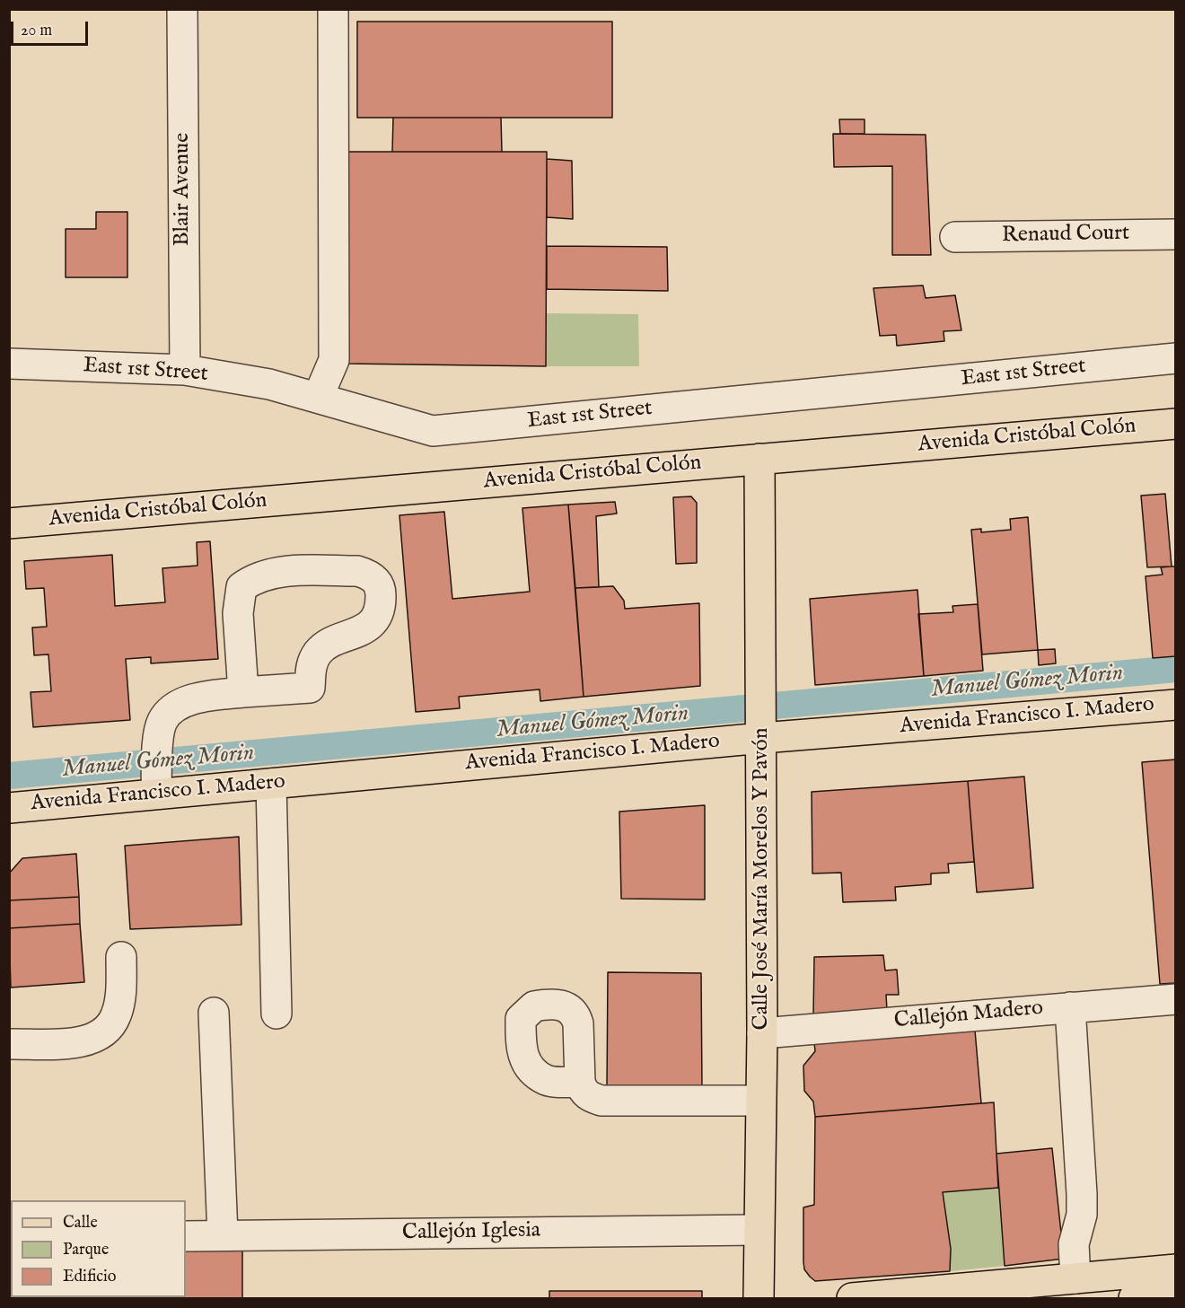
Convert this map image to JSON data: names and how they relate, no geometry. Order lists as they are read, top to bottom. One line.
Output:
{"streets":{"main road":["Avenida Cristóbal Colón","Avenida Francisco I. Madero","Calle José María Morelos Y Pavón"],"street":["Blair Avenue","Renaud Court","East 1st Street","Callejón Madero","Callejón Iglesia"]},"crossings":[["Blair Avenue","East 1st Street"],["Avenida Cristóbal Colón","Calle José María Morelos Y Pavón"],["Avenida Francisco I. Madero","Calle José María Morelos Y Pavón"],["Calle José María Morelos Y Pavón","Callejón Madero"],["Calle José María Morelos Y Pavón","Callejón Iglesia"]],"water":["Manuel Gómez Morin"],"legend":["Calle","Parque","Edificio"],"scale_bar":"20 m"}
